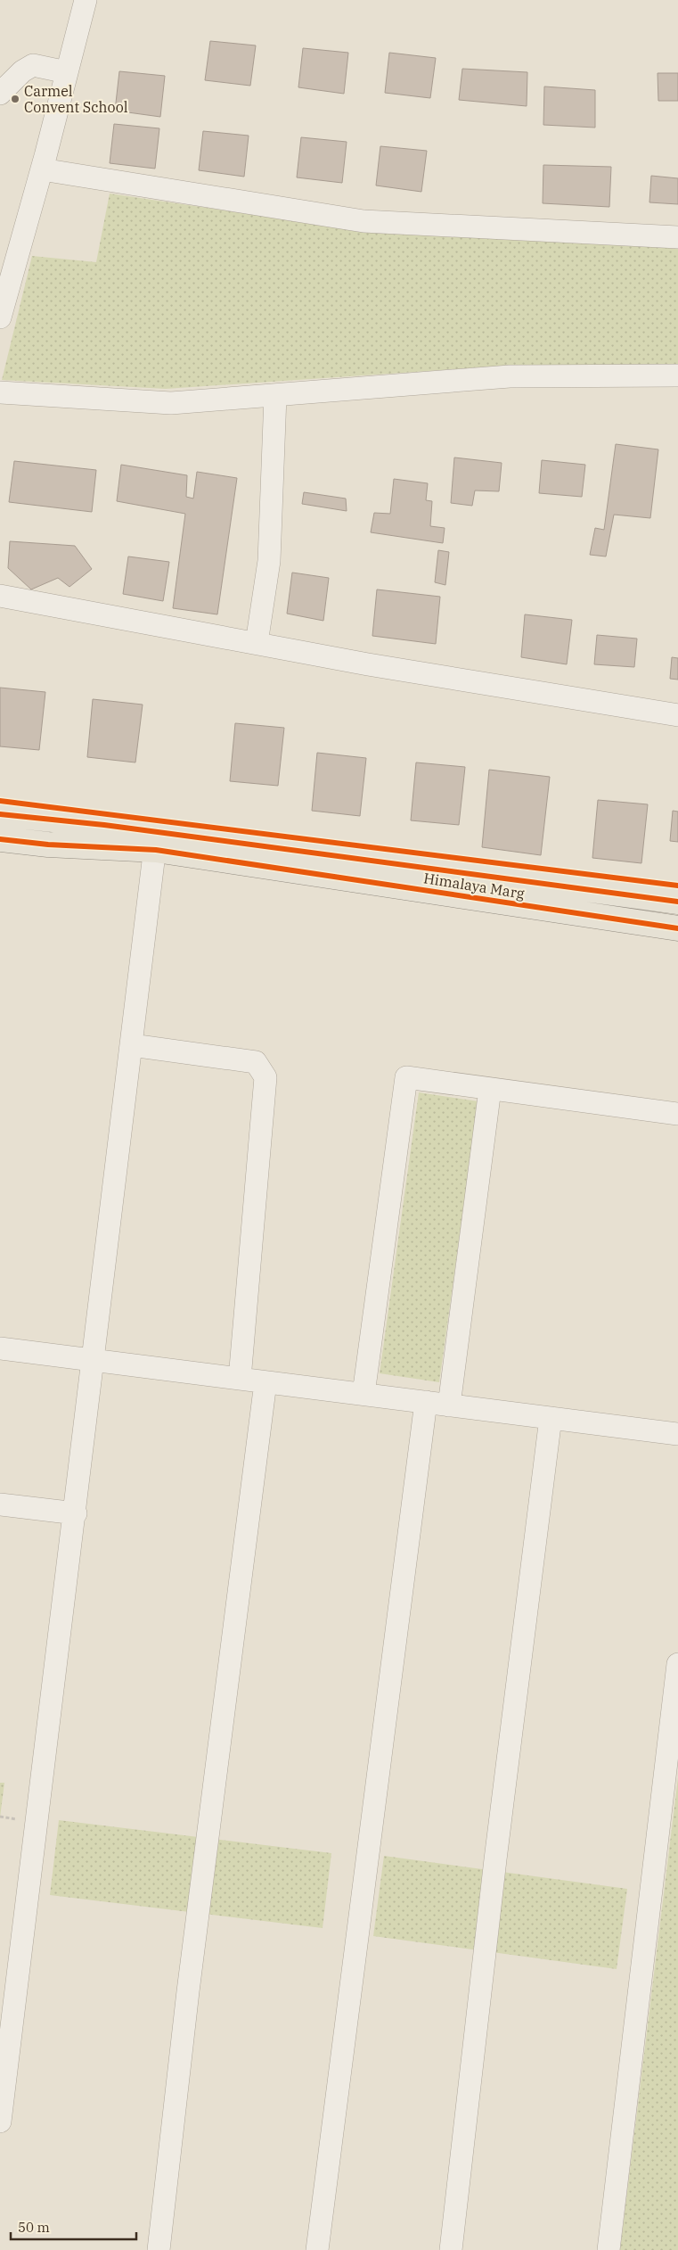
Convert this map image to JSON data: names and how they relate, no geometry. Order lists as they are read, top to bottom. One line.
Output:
{"streets":{"main road":["Himalaya Marg"]},"places":["Carmel Convent School"],"scale_bar":"50 m"}
